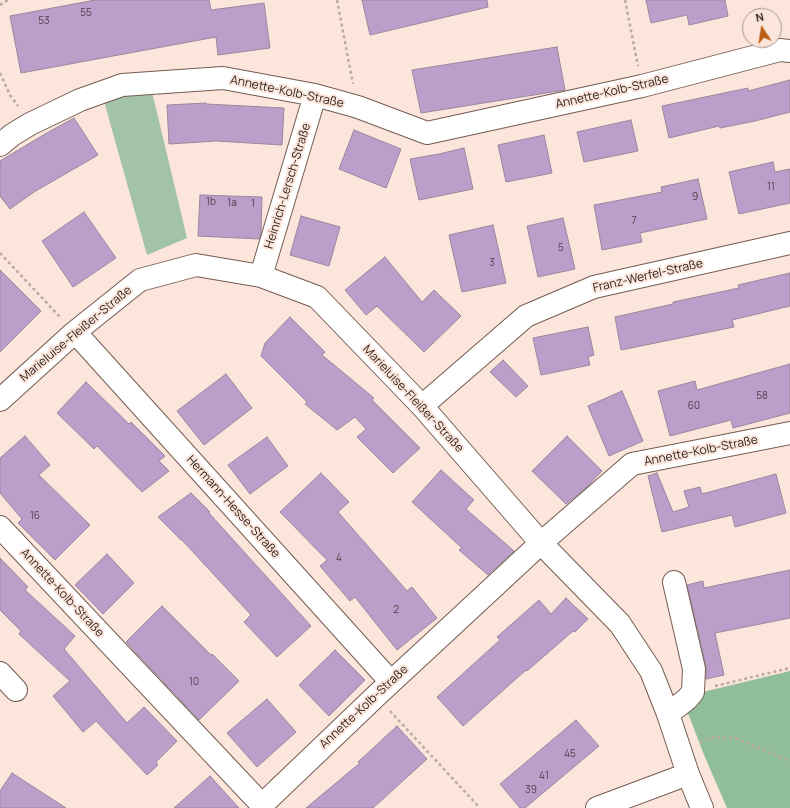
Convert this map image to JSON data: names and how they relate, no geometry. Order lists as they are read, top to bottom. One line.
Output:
{"streets":{"street":["Annette-Kolb-Straße","Heinrich-Lersch-Straße","Franz-Werfel-Straße","Marieluise-Fleißer-Straße","Hermann-Hesse-Straße"]},"crossings":[["Annette-Kolb-Straße","Heinrich-Lersch-Straße"],["Annette-Kolb-Straße","Marieluise-Fleißer-Straße"],["Annette-Kolb-Straße","Hermann-Hesse-Straße"],["Heinrich-Lersch-Straße","Marieluise-Fleißer-Straße"],["Franz-Werfel-Straße","Marieluise-Fleißer-Straße"],["Marieluise-Fleißer-Straße","Hermann-Hesse-Straße"]],"house_numbers":["55","53","11","9","1b","1a","1","7","5","3","58","60","16","4","2","10","45","41","39"],"north":"top"}
